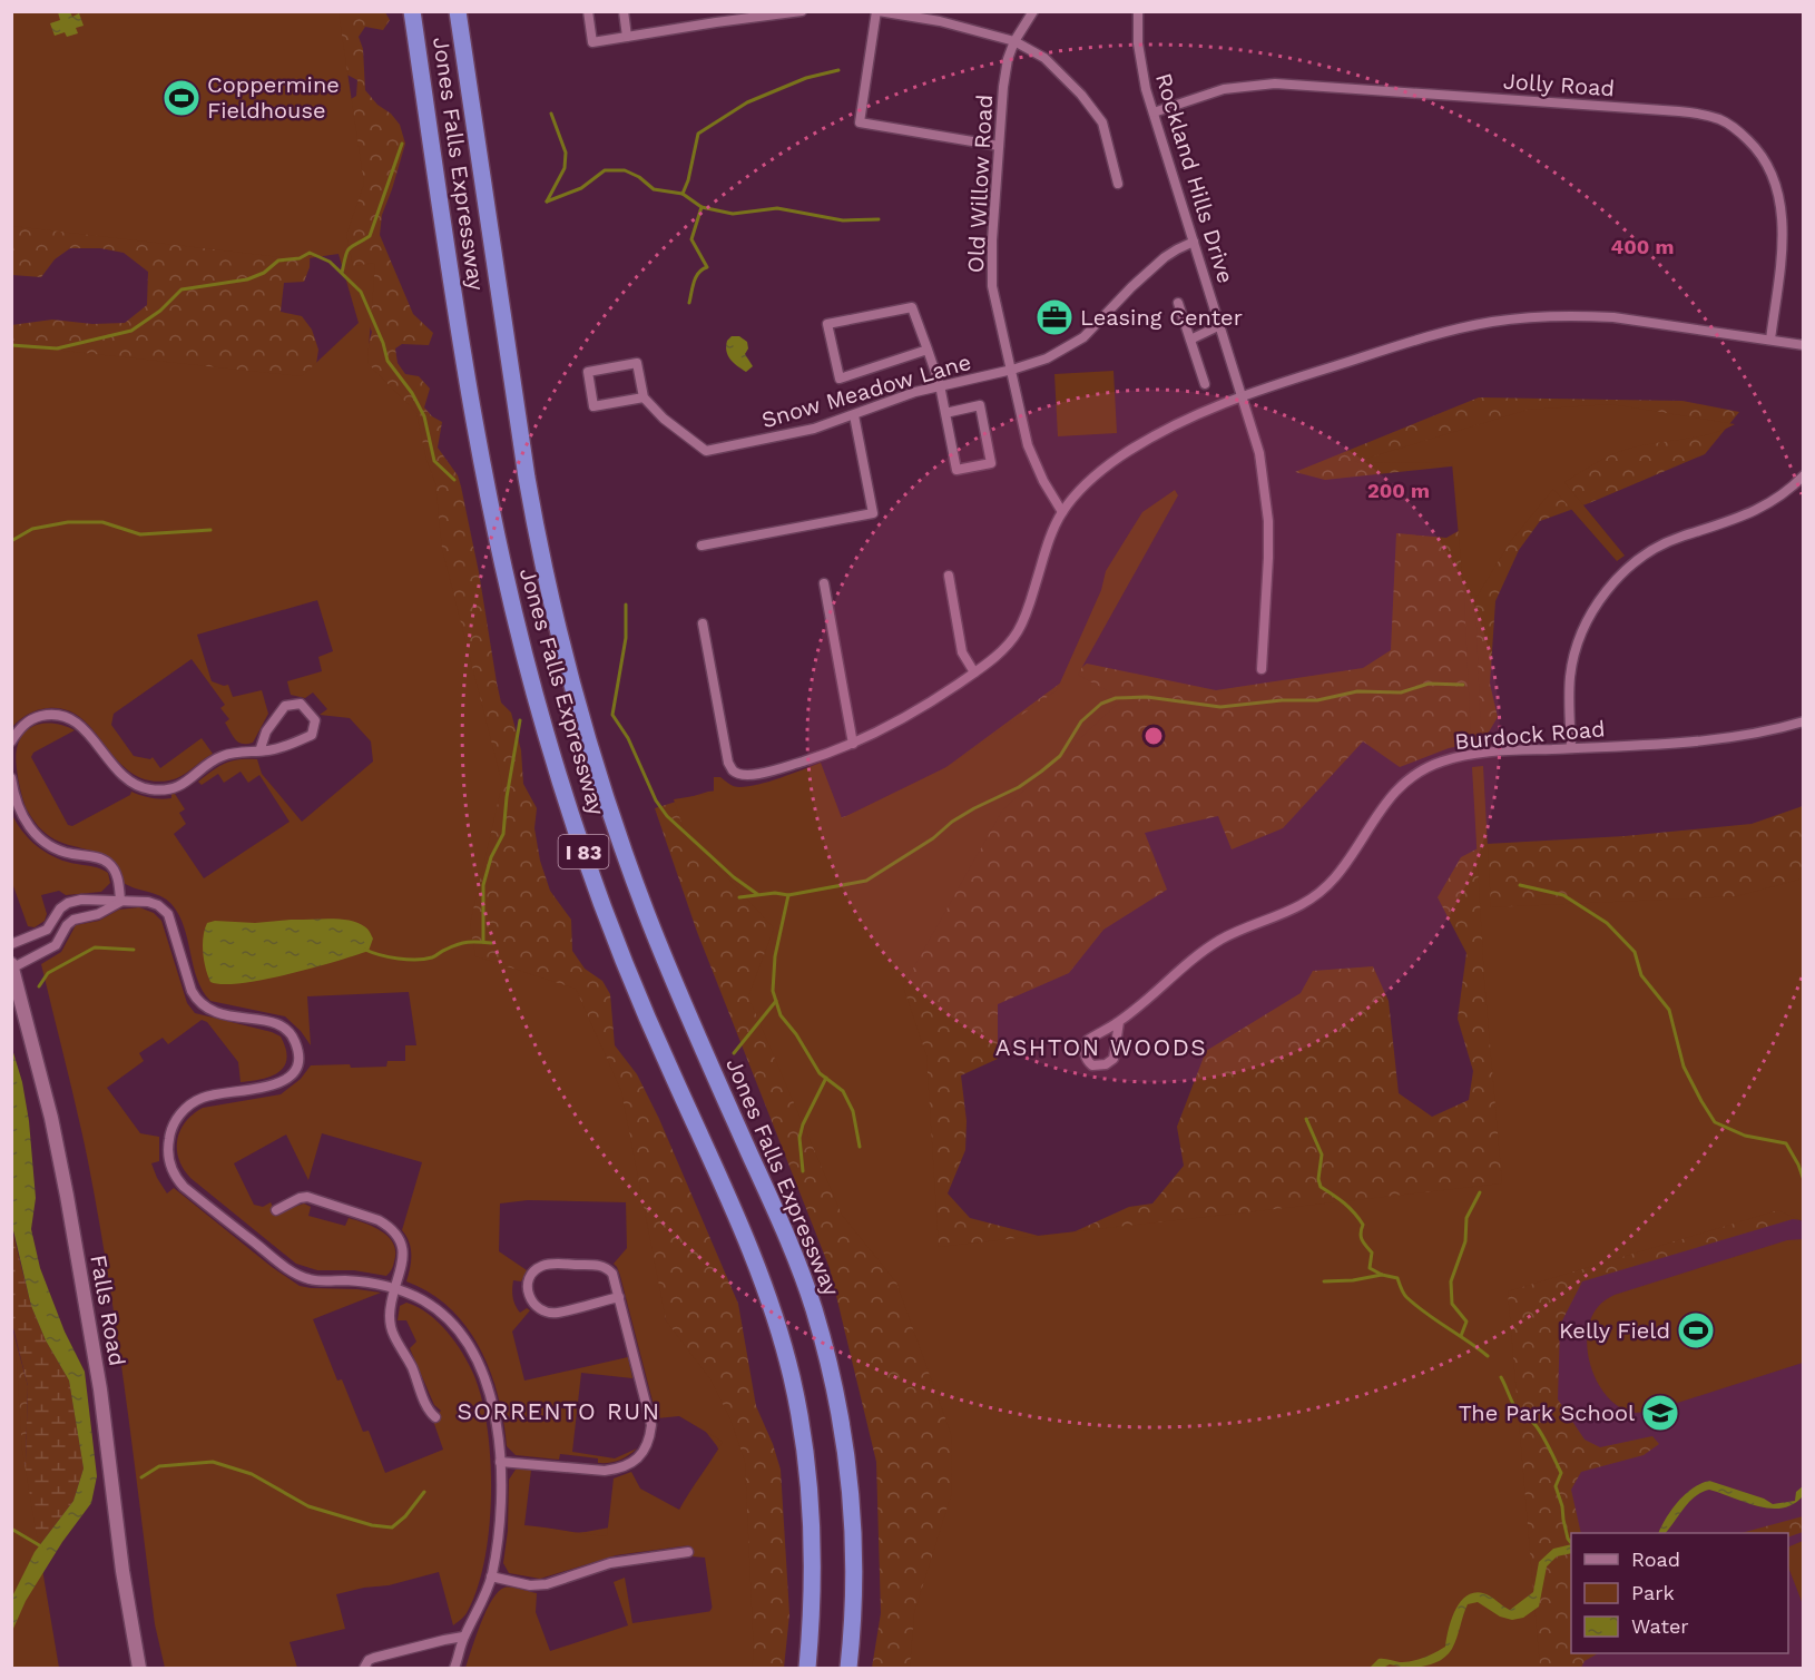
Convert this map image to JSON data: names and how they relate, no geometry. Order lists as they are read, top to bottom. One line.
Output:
{"streets":{"highway":["Jones Falls Expressway","I 83"],"main road":["Falls Road"],"street":["Jolly Road","Rockland Hills Drive","Old Willow Road","Snow Meadow Lane","Burdock Road"]},"crossings":[["Jolly Road","Rockland Hills Drive"],["Rockland Hills Drive","Snow Meadow Lane"],["Old Willow Road","Snow Meadow Lane"]],"districts":["ASHTON WOODS","SORRENTO RUN"],"places":{"sports":["Coppermine Fieldhouse","Kelly Field"],"office":["Leasing Center"],"school or university":["The Park School"]},"legend":["Road","Park","Water"],"rings":["400 m","200 m"]}
